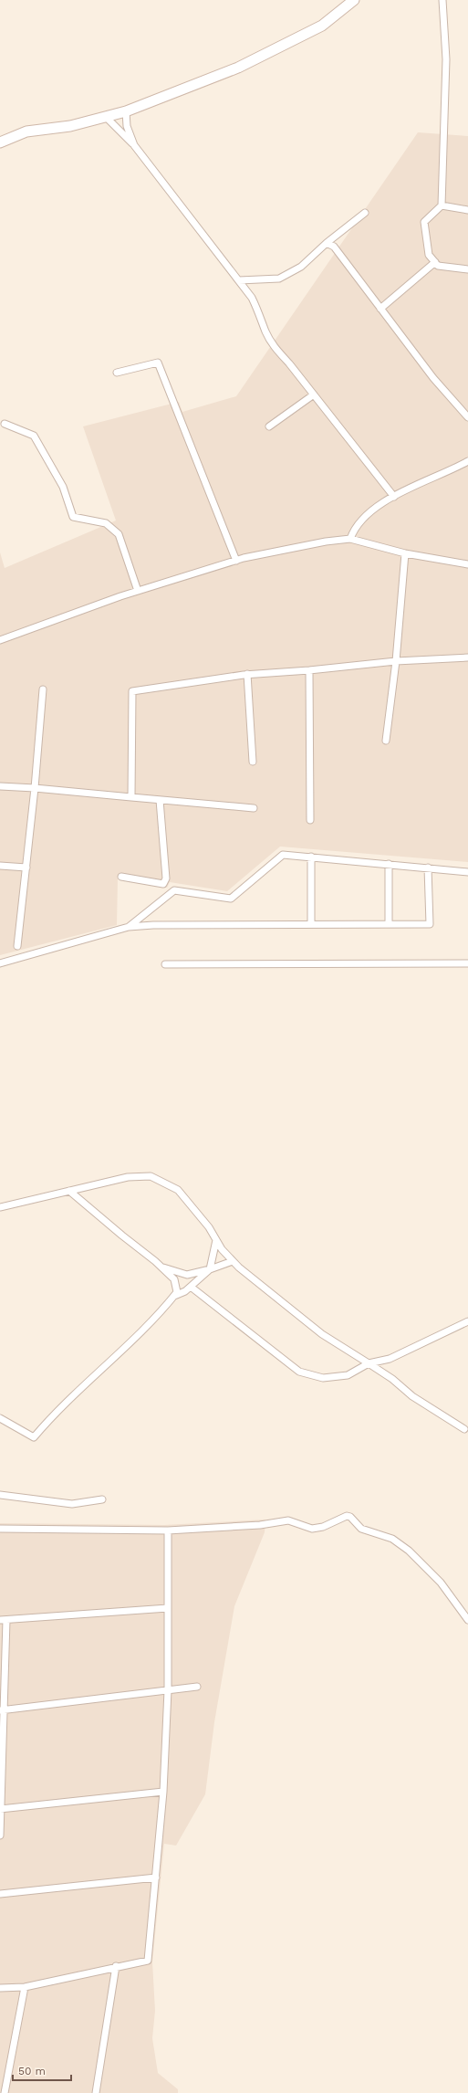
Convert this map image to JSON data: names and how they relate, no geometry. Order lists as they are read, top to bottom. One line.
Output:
{"scale_bar":"50 m"}
